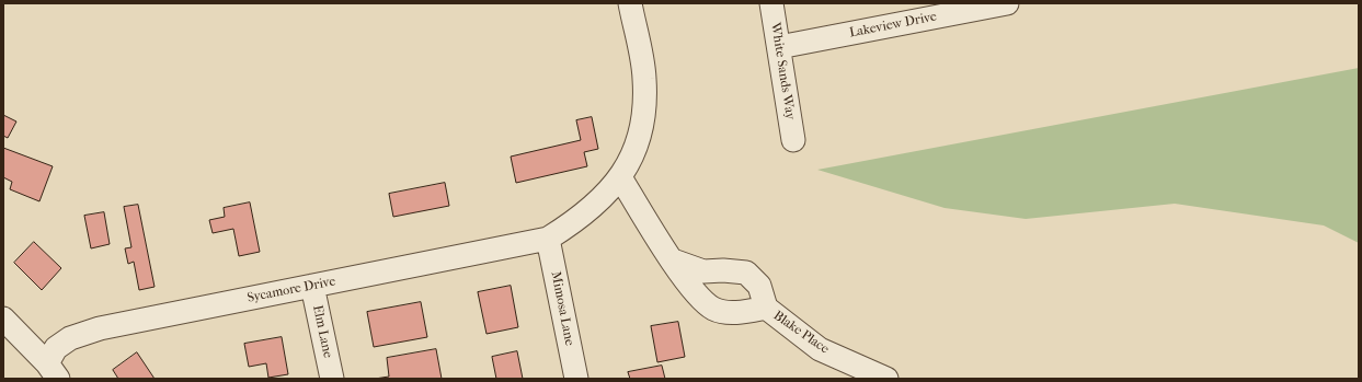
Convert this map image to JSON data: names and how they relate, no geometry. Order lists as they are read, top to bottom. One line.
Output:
{"streets":{"street":["Lakeview Drive","White Sands Way","Sycamore Drive","Mimosa Lane","Elm Lane","Blake Place"]},"crossings":[["Lakeview Drive","White Sands Way"],["Sycamore Drive","Mimosa Lane"],["Sycamore Drive","Elm Lane"]]}
